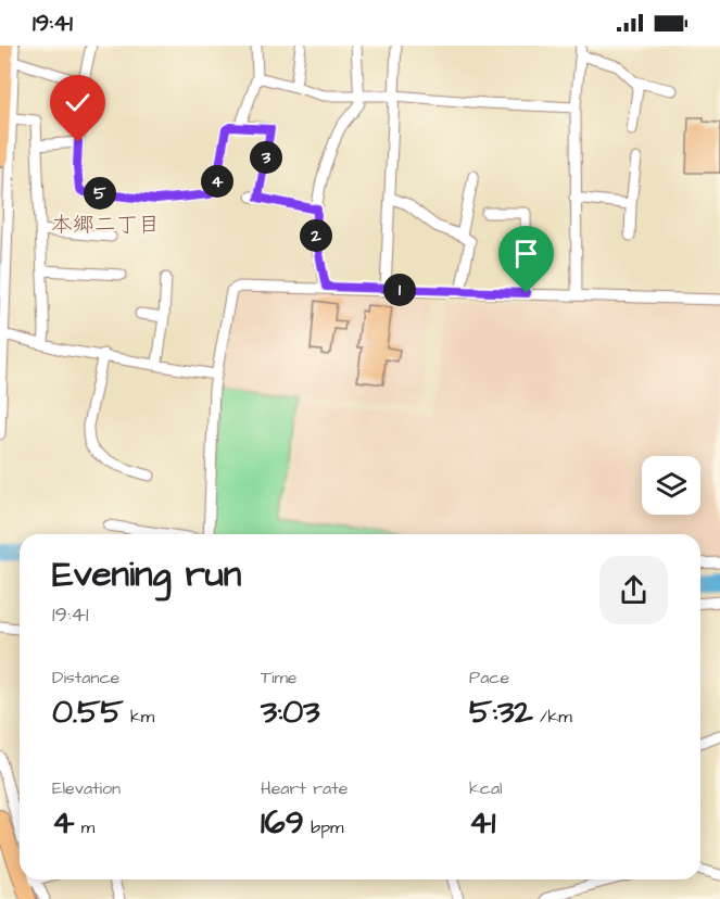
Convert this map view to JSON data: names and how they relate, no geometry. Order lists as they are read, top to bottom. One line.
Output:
{"districts":["本郷二丁目"],"page":{"status":"19:41","pins":["3","4","5","2","1"],"heading":["Evening run","19:41"],"stats":[["Distance","0.55 km"],["Time","3:03"],["Pace","5:32 /km"],["Elevation","4 m"],["Heart rate","169 bpm"],["kcal","41"]]}}
